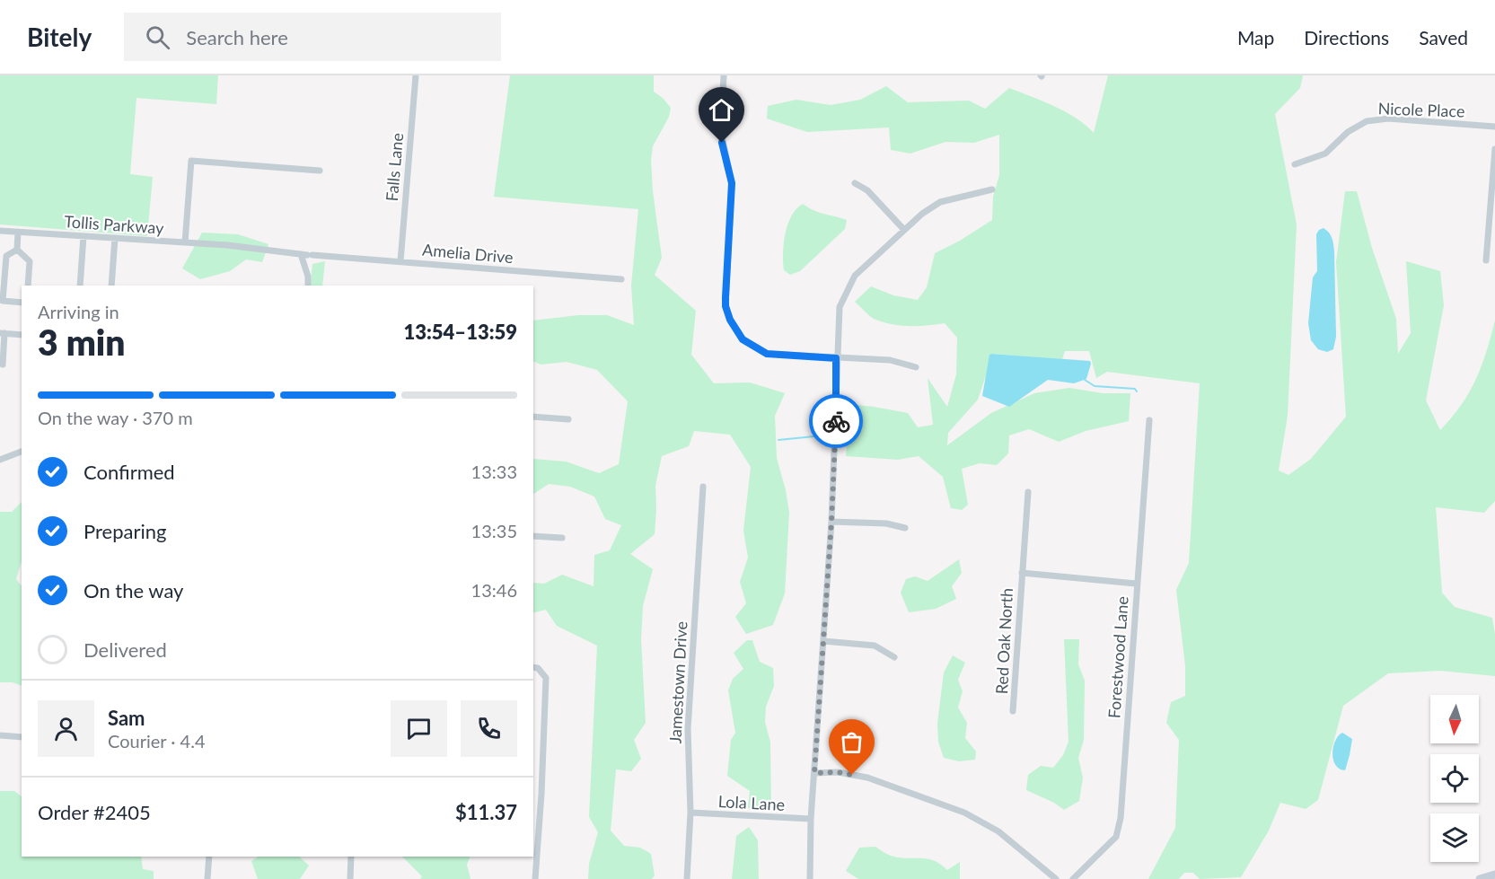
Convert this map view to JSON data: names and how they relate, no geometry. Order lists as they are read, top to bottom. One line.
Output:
{"streets":{"street":["Nicole Place","Falls Lane","Tollis Parkway","Amelia Drive","Red Oak North","Forestwood Lane","Jamestown Drive","Lola Lane"]},"crossings":[["Falls Lane","Amelia Drive"],["Tollis Parkway","Amelia Drive"],["Jamestown Drive","Lola Lane"]],"north":"bottom","page":{"header":"Bitely","search":"Search here","nav":["Map","Directions","Saved"],"heading":["3 min","Arriving in","13:54–13:59"],"panel":["Sam","Courier · 4.4","Order #2405","$11.37"],"bar":"On the way · 370 m","list":[["Confirmed","13:33"],["Preparing","13:35"],["On the way","13:46"],"Delivered"]}}
